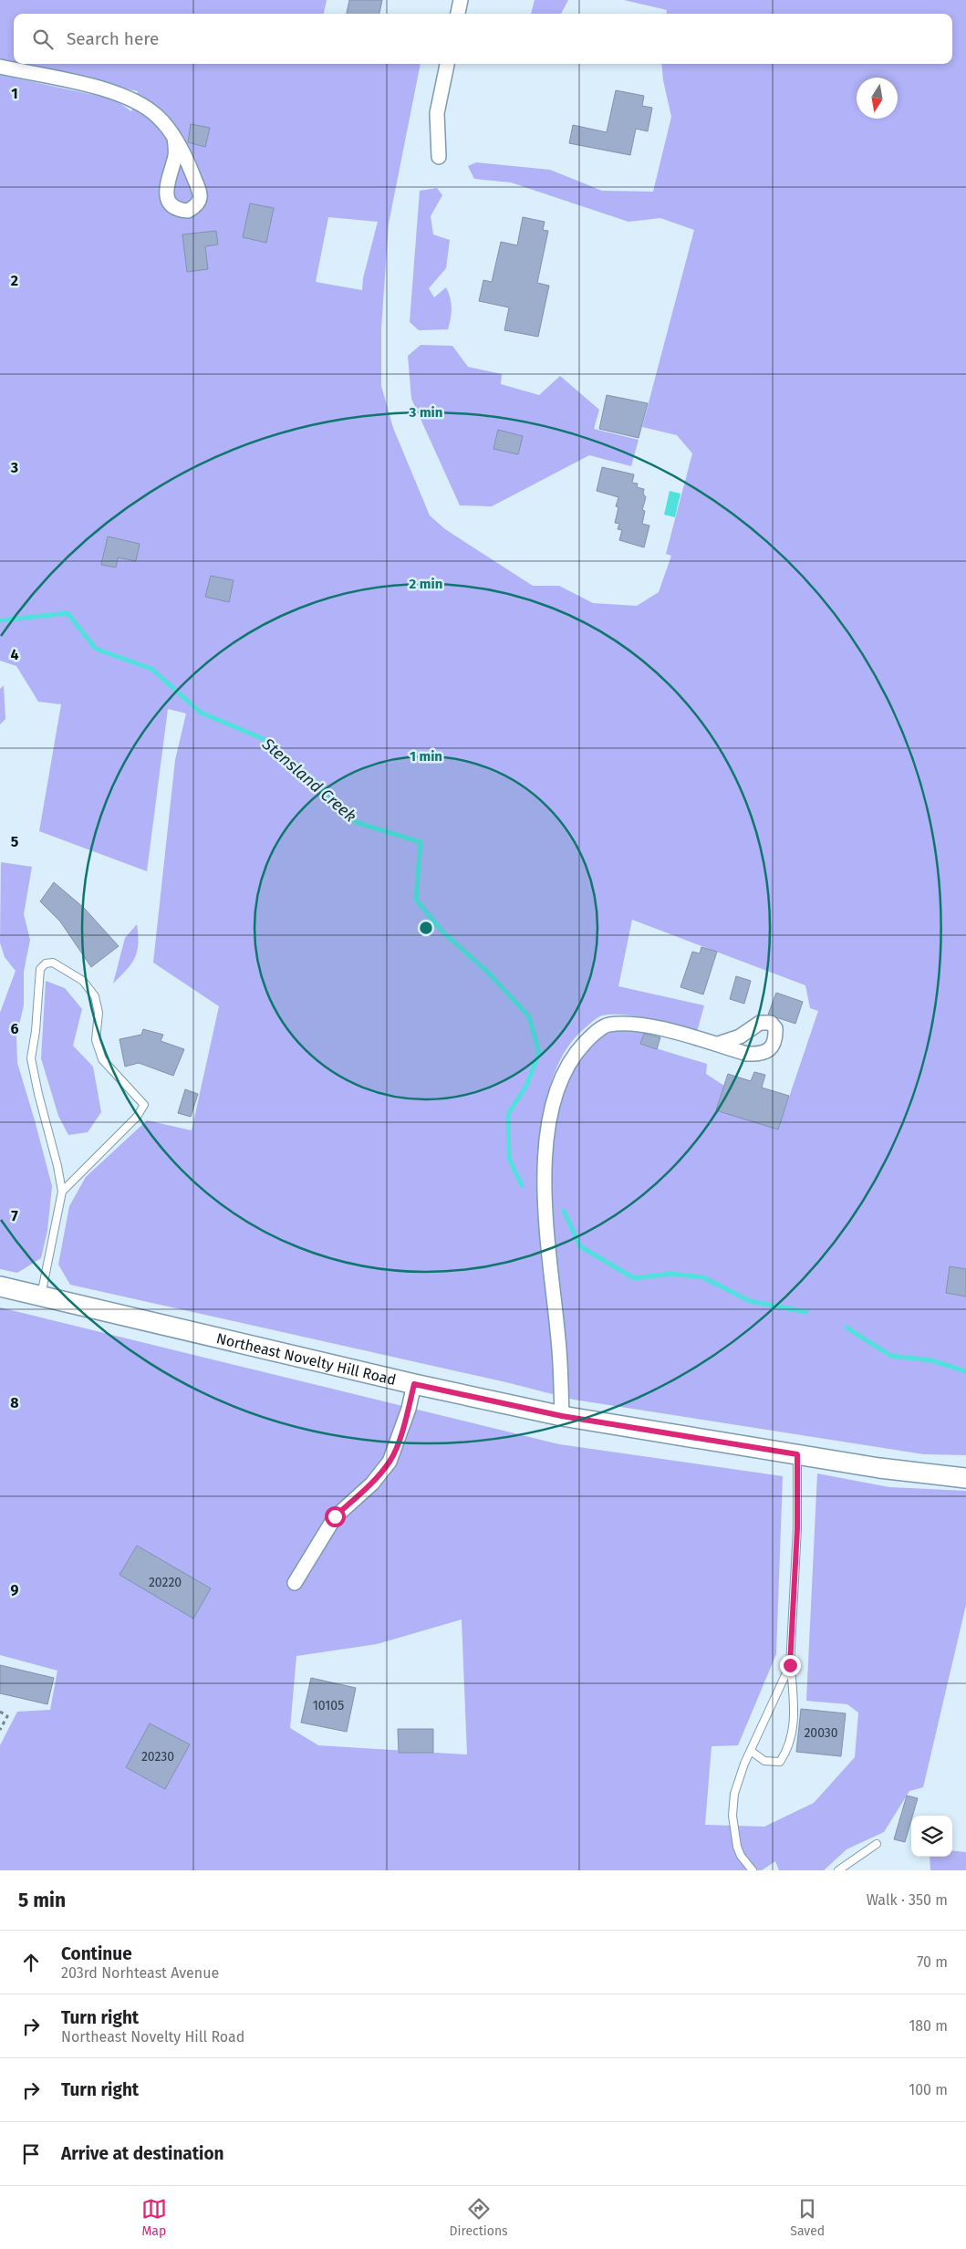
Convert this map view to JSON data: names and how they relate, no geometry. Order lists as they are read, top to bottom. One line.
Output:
{"streets":{"main road":["Northeast Novelty Hill Road"]},"water":["Stensland Creek"],"house_numbers":["20220","10105","20030","20230"],"north":"bottom","page":{"search":"Search here","heading":["5 min","Walk · 350 m"],"list":[["Continue","203rd Norhteast Avenue","70 m"],["Turn right","Northeast Novelty Hill Road","180 m"],["Turn right","100 m"],"Arrive at destination"],"nav":["Map","Directions","Saved"]},"grid":{"rows":["1","2","3","4","5","6","7","8","9"]},"rings":["3 min","2 min","1 min"]}
